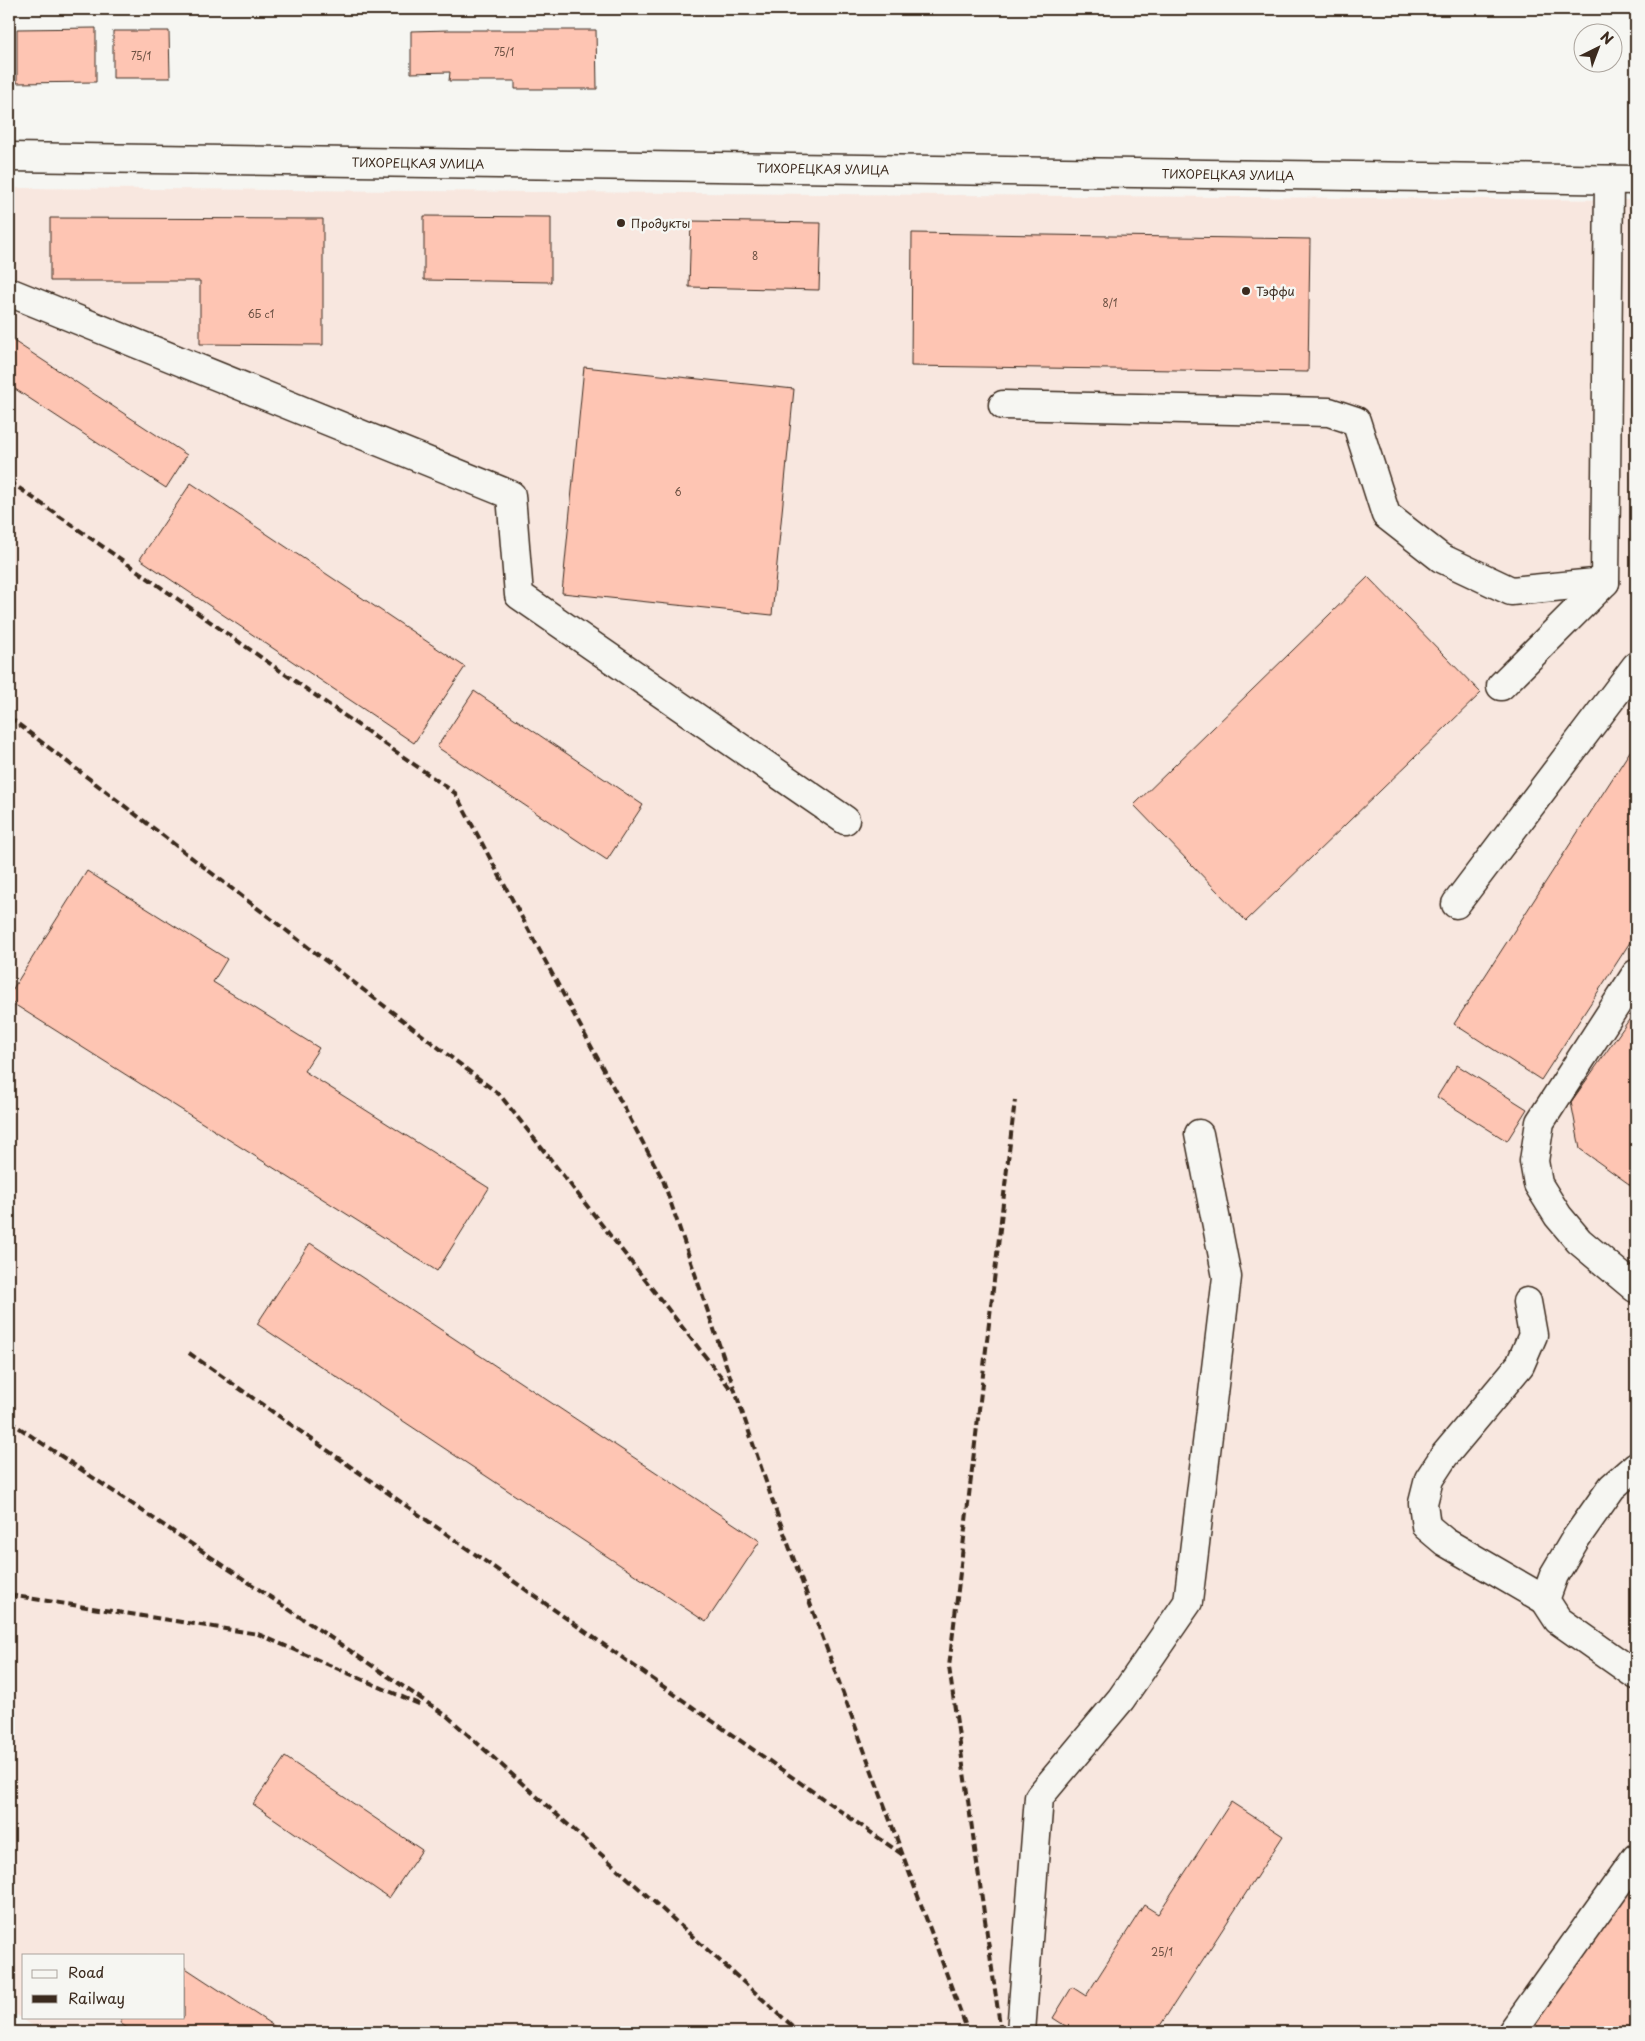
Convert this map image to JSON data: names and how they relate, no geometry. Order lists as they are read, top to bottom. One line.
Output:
{"streets":{"street":["ТИХОРЕЦКАЯ УЛИЦА"]},"places":["Продукты","Тэффи"],"house_numbers":["75/1","75/1","8","8/1","6Б с1","6","25/1"],"legend":["Road","Railway"],"north":"top right"}
